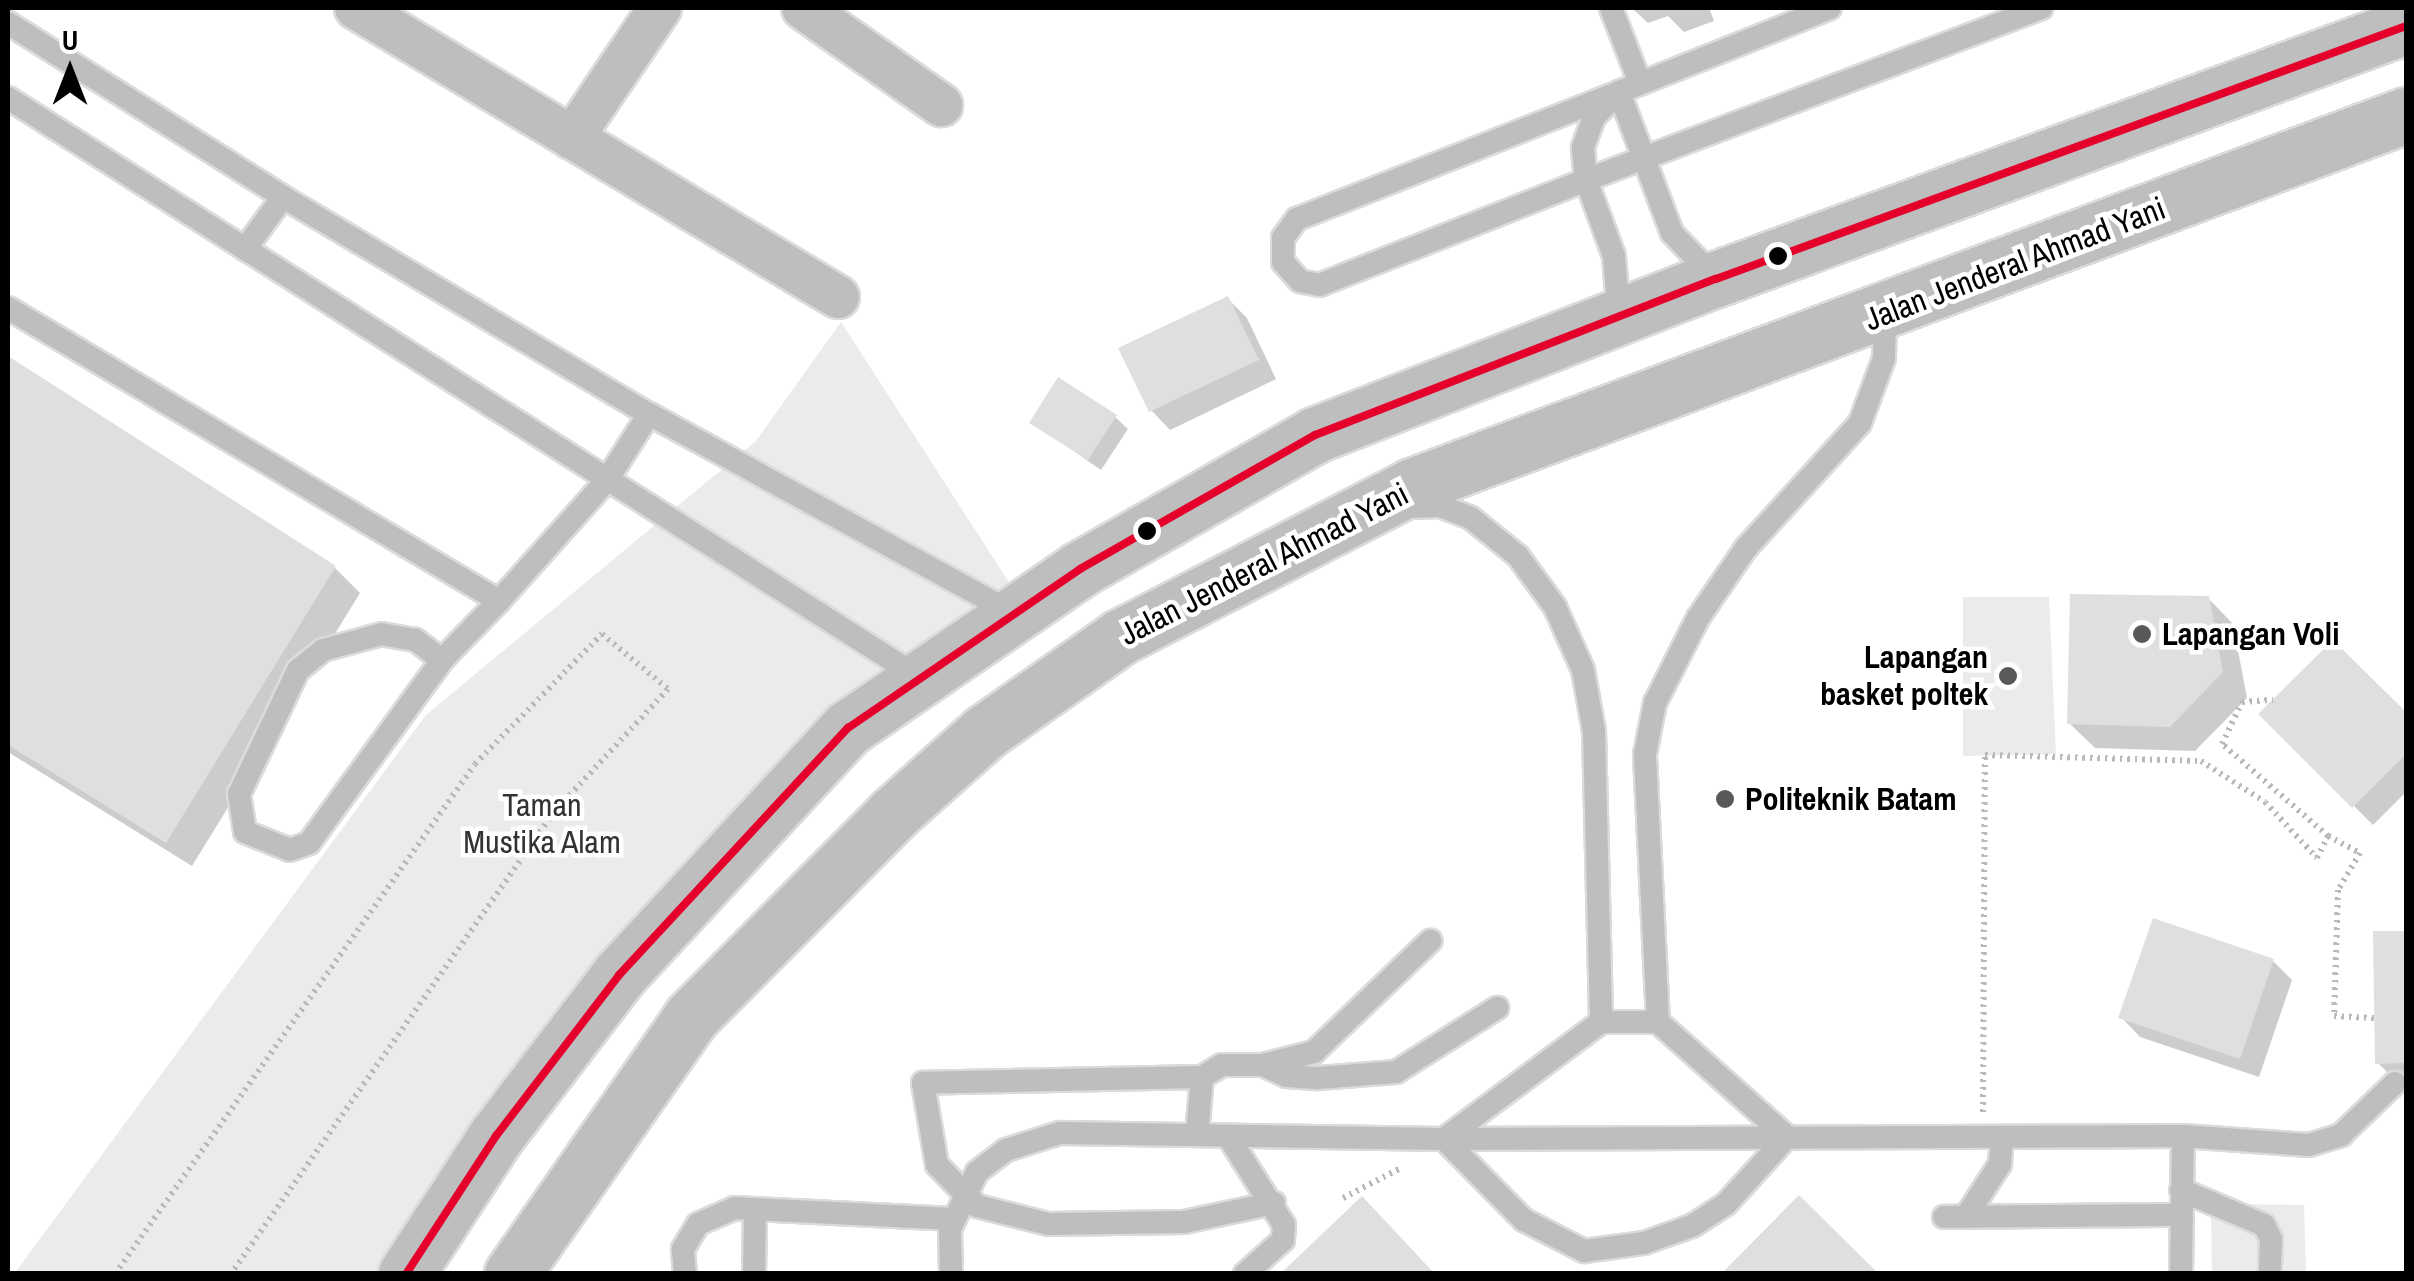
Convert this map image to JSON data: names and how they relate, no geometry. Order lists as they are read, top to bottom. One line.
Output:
{"streets":{"highway":["Jalan Jenderal Ahmad Yani"]},"parks":["Taman Mustika Alam"],"places":["Lapangan Voli","Lapangan basket poltek","Politeknik Batam"],"north":"top"}
